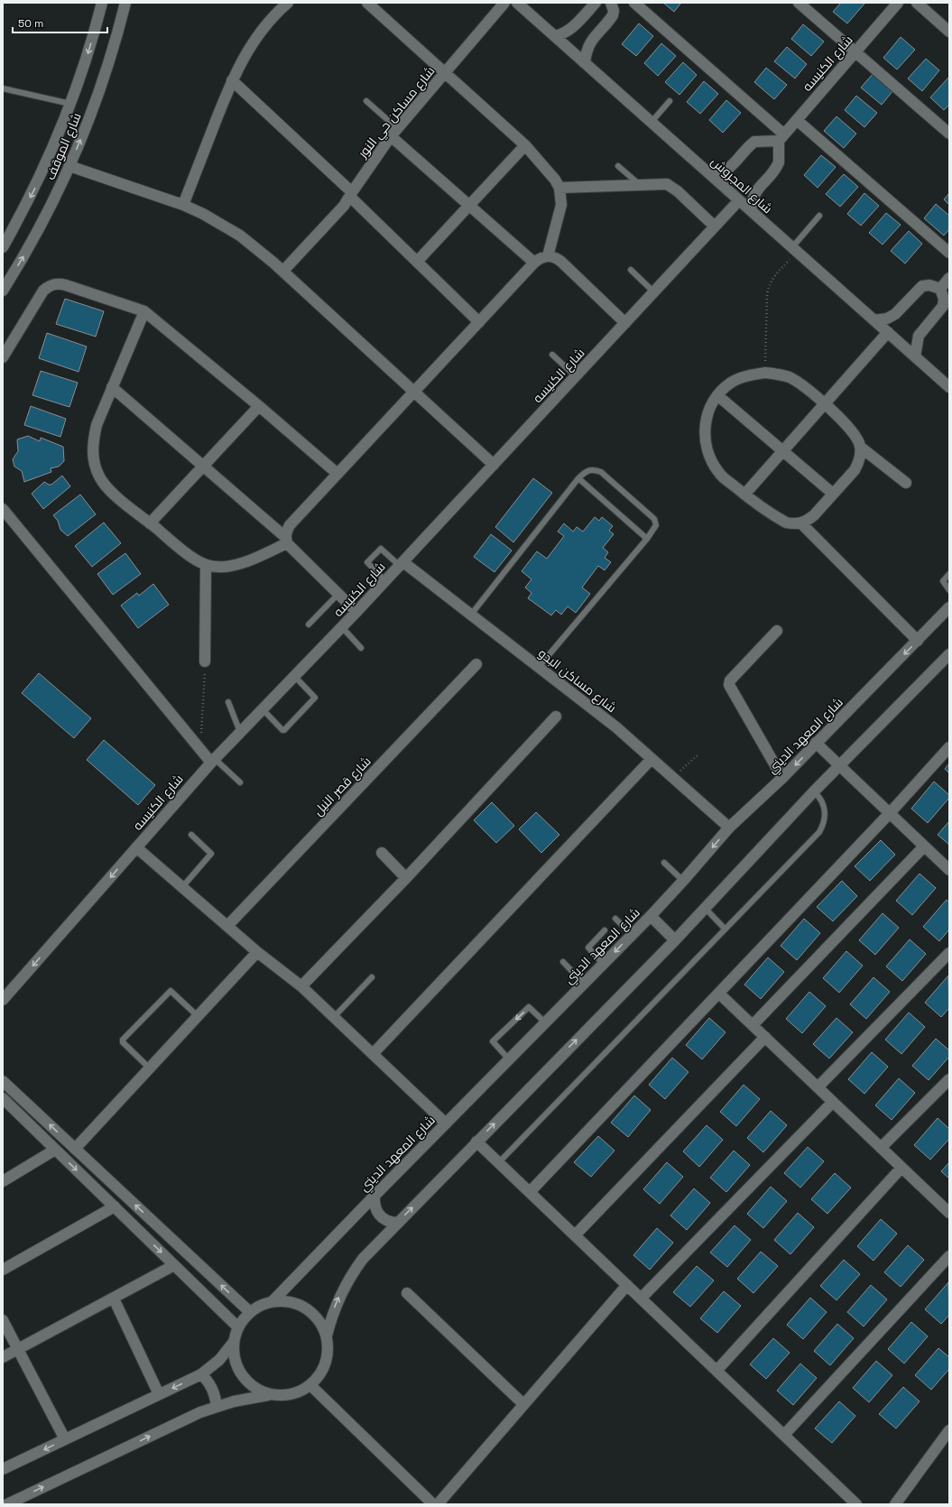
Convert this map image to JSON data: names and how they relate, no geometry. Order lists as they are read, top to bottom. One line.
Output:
{"streets":{"street":["شارع الكنيسه","شارع مساكن حي النور","شارع الموقف","شارع المجروش","شارع مساكن البدو","شارع المعهد الديني","شارع قصر النيل"]},"crossings":[["شارع الكنيسه","شارع المجروش"],["شارع الكنيسه","شارع مساكن البدو"],["شارع مساكن البدو","شارع المعهد الديني"]],"scale_bar":"50 m"}
